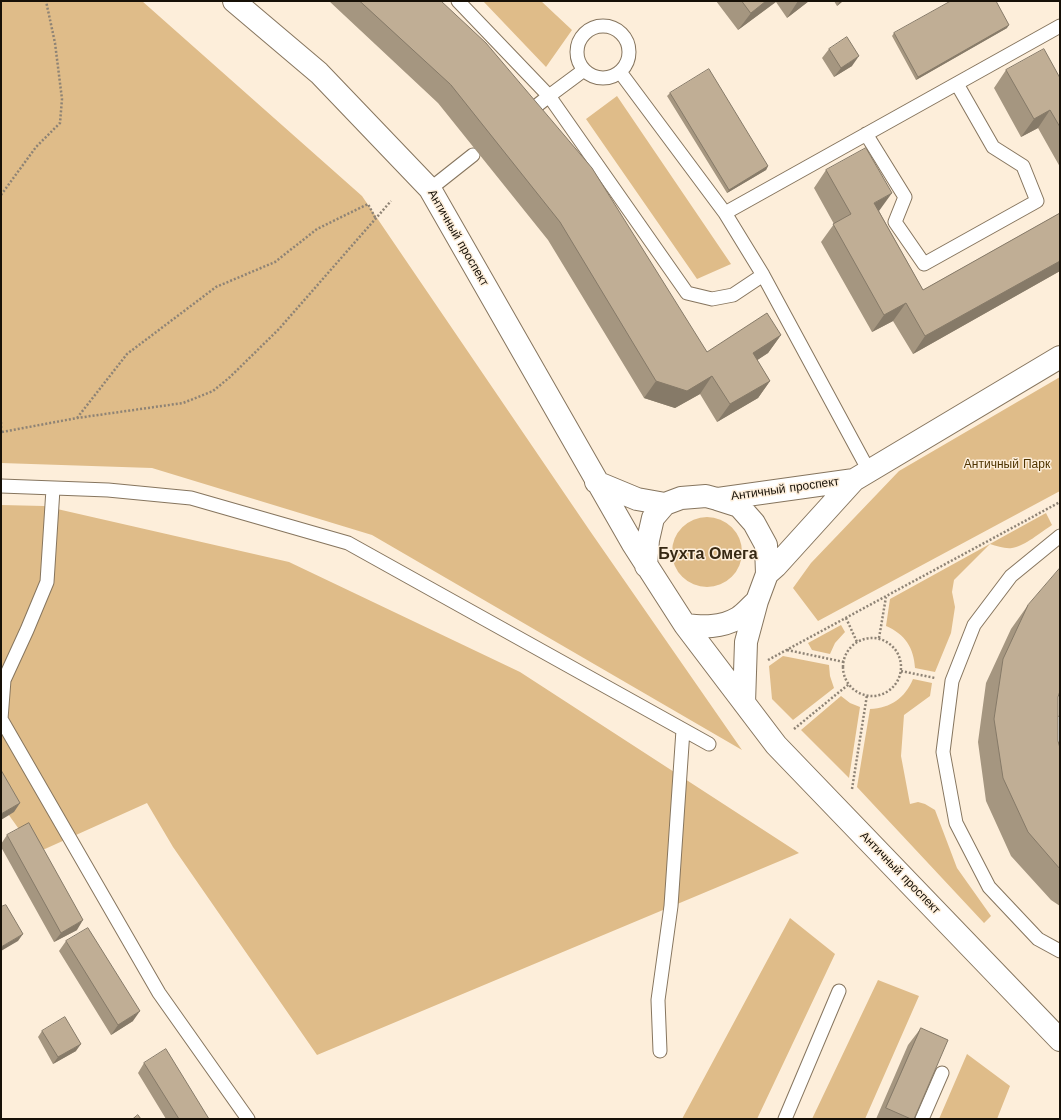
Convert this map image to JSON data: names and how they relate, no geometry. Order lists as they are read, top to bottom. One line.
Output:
{"streets":{"street":["Античный проспект"]},"districts":["Бухта Омега"],"parks":["Античный Парк"]}
